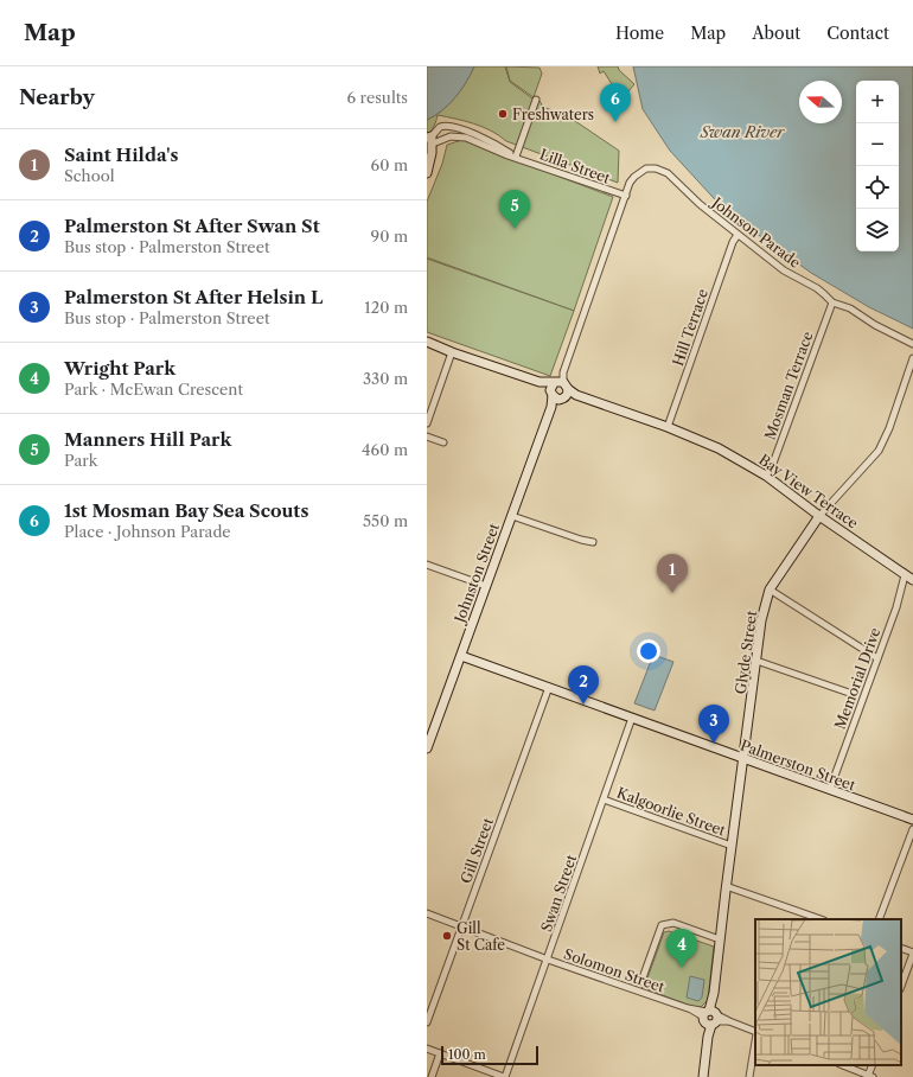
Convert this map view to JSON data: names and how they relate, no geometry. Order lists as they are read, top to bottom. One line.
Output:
{"streets":{"street":["Lilla Street","Johnson Parade","Hill Terrace","Mosman Terrace","Bay View Terrace","Johnston Street","Glyde Street","Memorial Drive","Palmerston Street","Kalgoorlie Street","Gill Street","Swan Street","Solomon Street"]},"crossings":[["Lilla Street","Johnson Parade"],["Lilla Street","Johnston Street"],["Johnson Parade","Hill Terrace"],["Johnson Parade","Mosman Terrace"],["Johnson Parade","Johnston Street"],["Hill Terrace","Bay View Terrace"],["Mosman Terrace","Bay View Terrace"],["Bay View Terrace","Johnston Street"],["Bay View Terrace","Glyde Street"],["Bay View Terrace","Memorial Drive"],["Johnston Street","Palmerston Street"],["Glyde Street","Palmerston Street"],["Glyde Street","Kalgoorlie Street"],["Glyde Street","Solomon Street"],["Memorial Drive","Palmerston Street"],["Palmerston Street","Gill Street"],["Palmerston Street","Swan Street"],["Kalgoorlie Street","Swan Street"],["Gill Street","Solomon Street"],["Swan Street","Solomon Street"]],"water":["Swan River"],"places":["Freshwaters","Gill St Cafe"],"scale_bar":"100 m","north":"left","page":{"header":"Map","nav":["Home","Map","About","Contact"],"heading":["Nearby","6 results"],"map_buttons":["+","−"],"pins":["6","5","1","2","3","4"],"list":[{"mark":"1","name":"Saint Hilda's","note":"School","value":"60 m"},{"mark":"2","name":"Palmerston St After Swan St","note":"Bus stop · Palmerston Street","value":"90 m"},{"mark":"3","name":"Palmerston St After Helsin L","note":"Bus stop · Palmerston Street","value":"120 m"},{"mark":"4","name":"Wright Park","note":"Park · McEwan Crescent","value":"330 m"},{"mark":"5","name":"Manners Hill Park","note":"Park","value":"460 m"},{"mark":"6","name":"1st Mosman Bay Sea Scouts","note":"Place · Johnson Parade","value":"550 m"}],"scale":"100 m"}}
